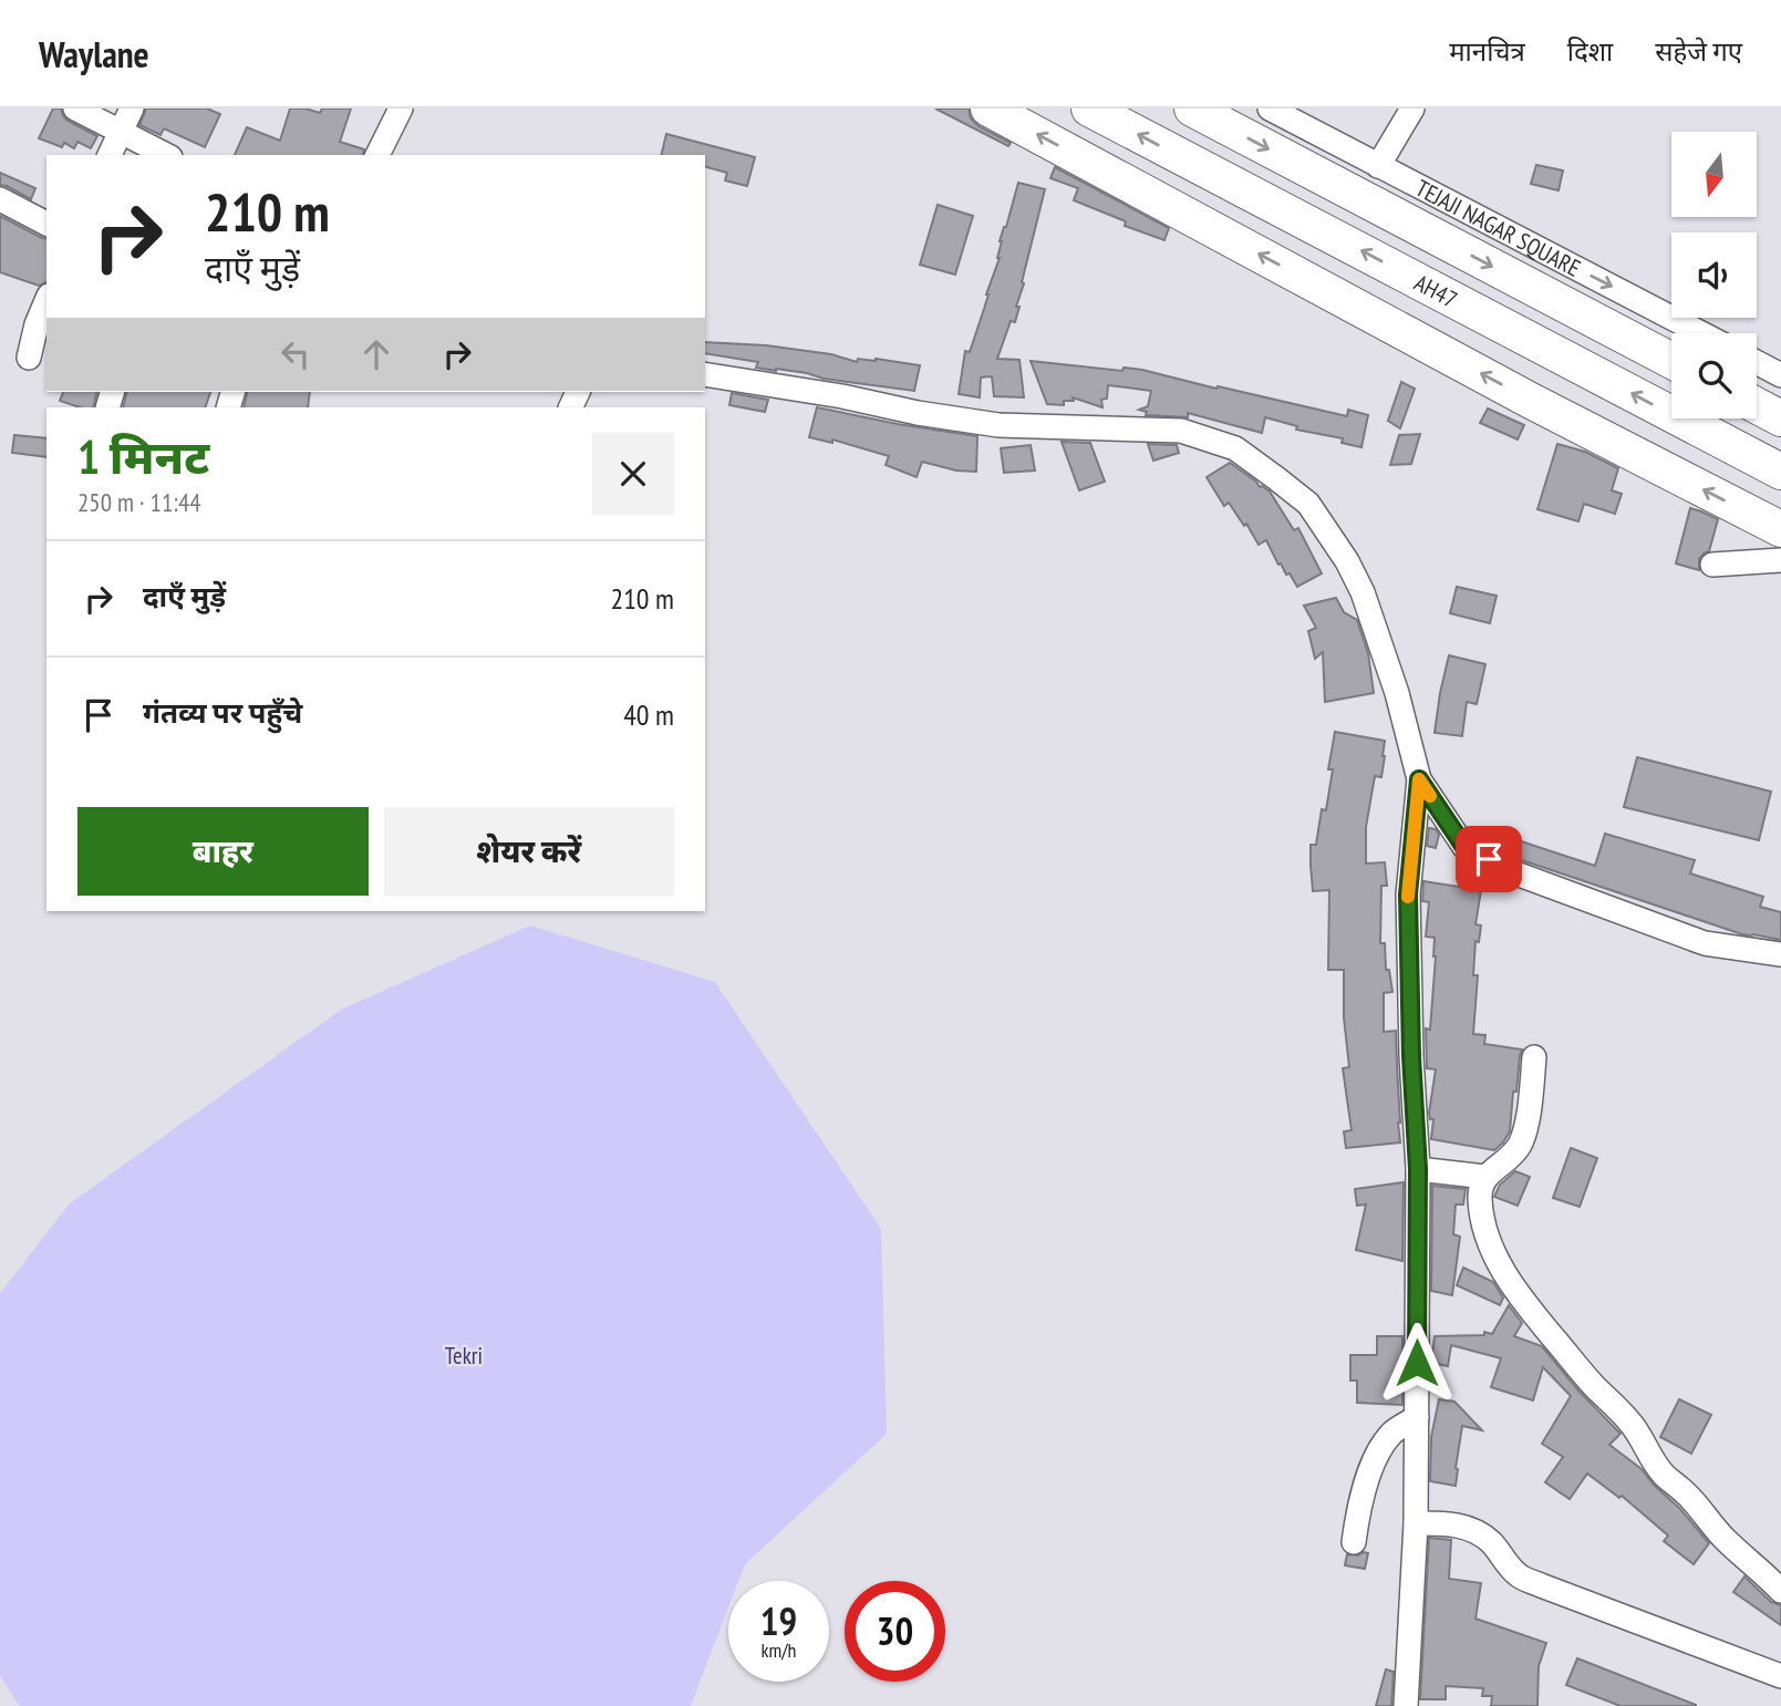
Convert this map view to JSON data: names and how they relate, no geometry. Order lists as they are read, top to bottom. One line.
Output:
{"streets":{"highway":["AH47"],"street":["TEJAJI NAGAR SQUARE"]},"one_way":["TEJAJI NAGAR SQUARE"],"parks":["Tekri"],"north":"bottom","page":{"header":"Waylane","nav":["मानचित्र","दिशा","सहेजे गए"],"turn":["210 m","दाएँ मुड़ें"],"heading":["1 मिनट","250 m · 11:44"],"list":[{"name":"दाएँ मुड़ें","value":"210 m"},{"name":"गंतव्य पर पहुँचे","value":"40 m"}],"buttons":["बाहर","शेयर करें"],"speed":"19 km/h","limit":"30"}}
